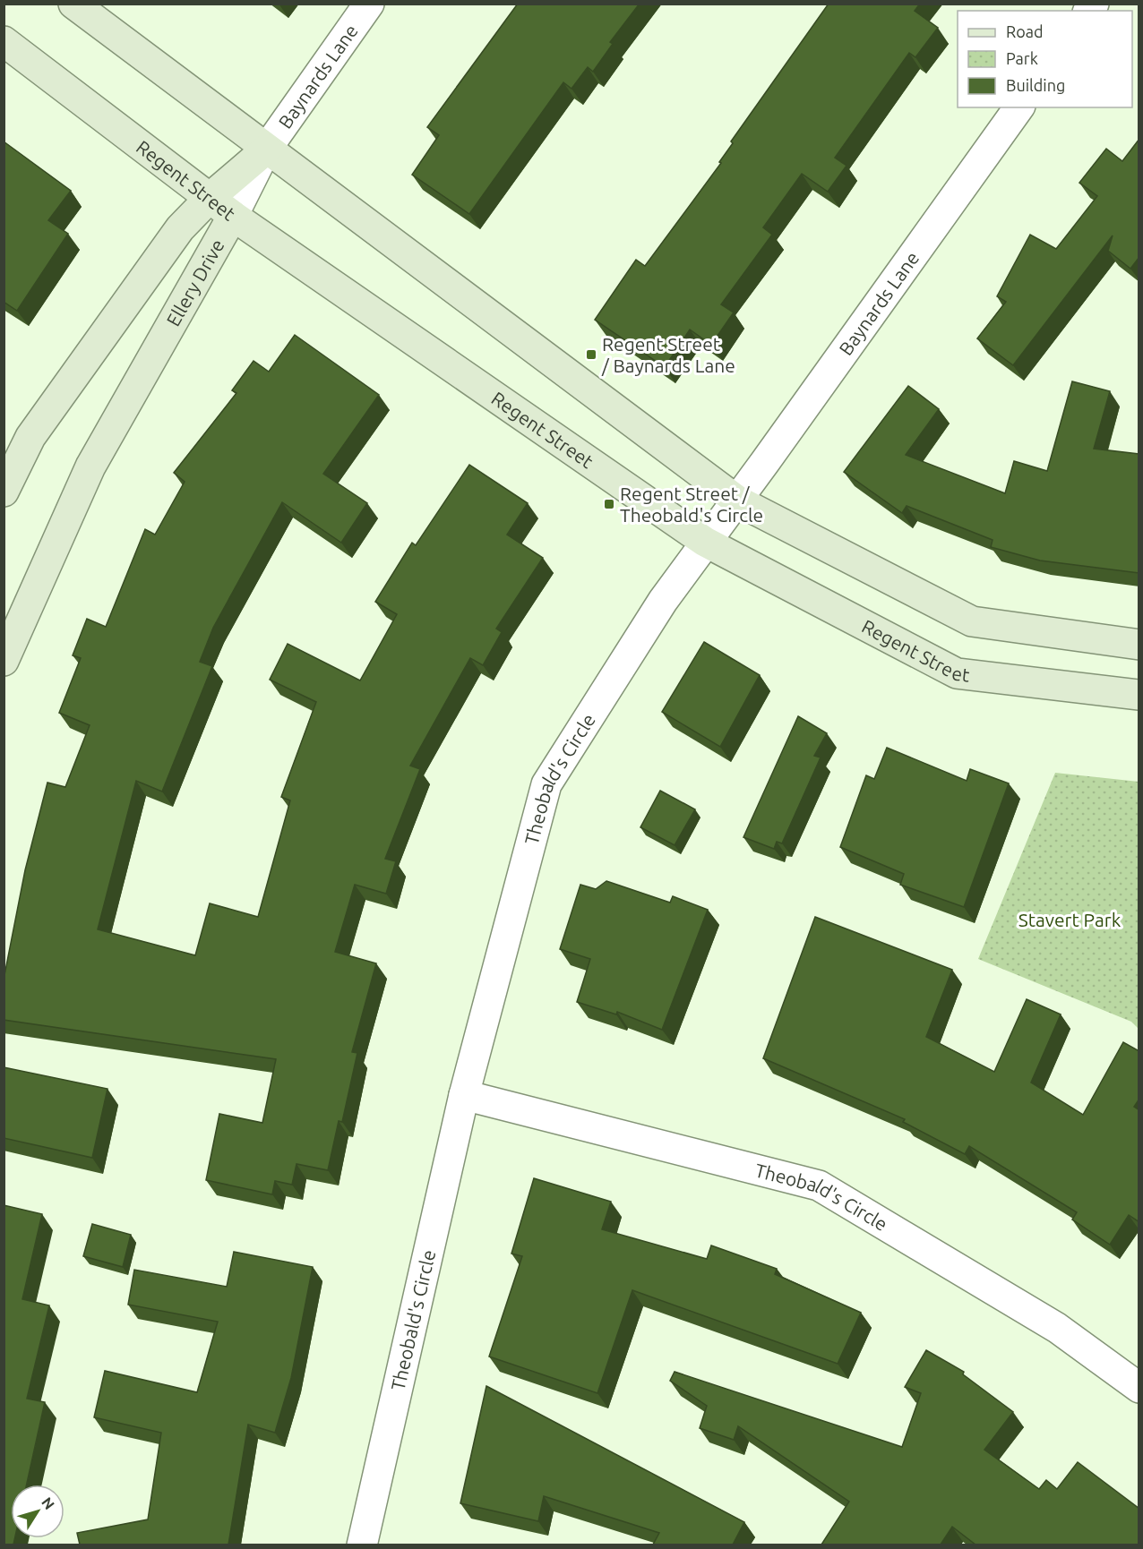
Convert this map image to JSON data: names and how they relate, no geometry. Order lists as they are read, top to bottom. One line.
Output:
{"streets":{"street":["Baynards Lane","Regent Street","Ellery Drive","Theobald's Circle"]},"crossings":[["Baynards Lane","Ellery Drive"],["Baynards Lane","Theobald's Circle"],["Regent Street","Ellery Drive"],["Regent Street","Theobald's Circle"]],"parks":["Stavert Park"],"places":{"transit":["Regent Street / Baynards Lane","Regent Street / Theobald's Circle"]},"legend":["Road","Park","Building"],"north":"top right"}
